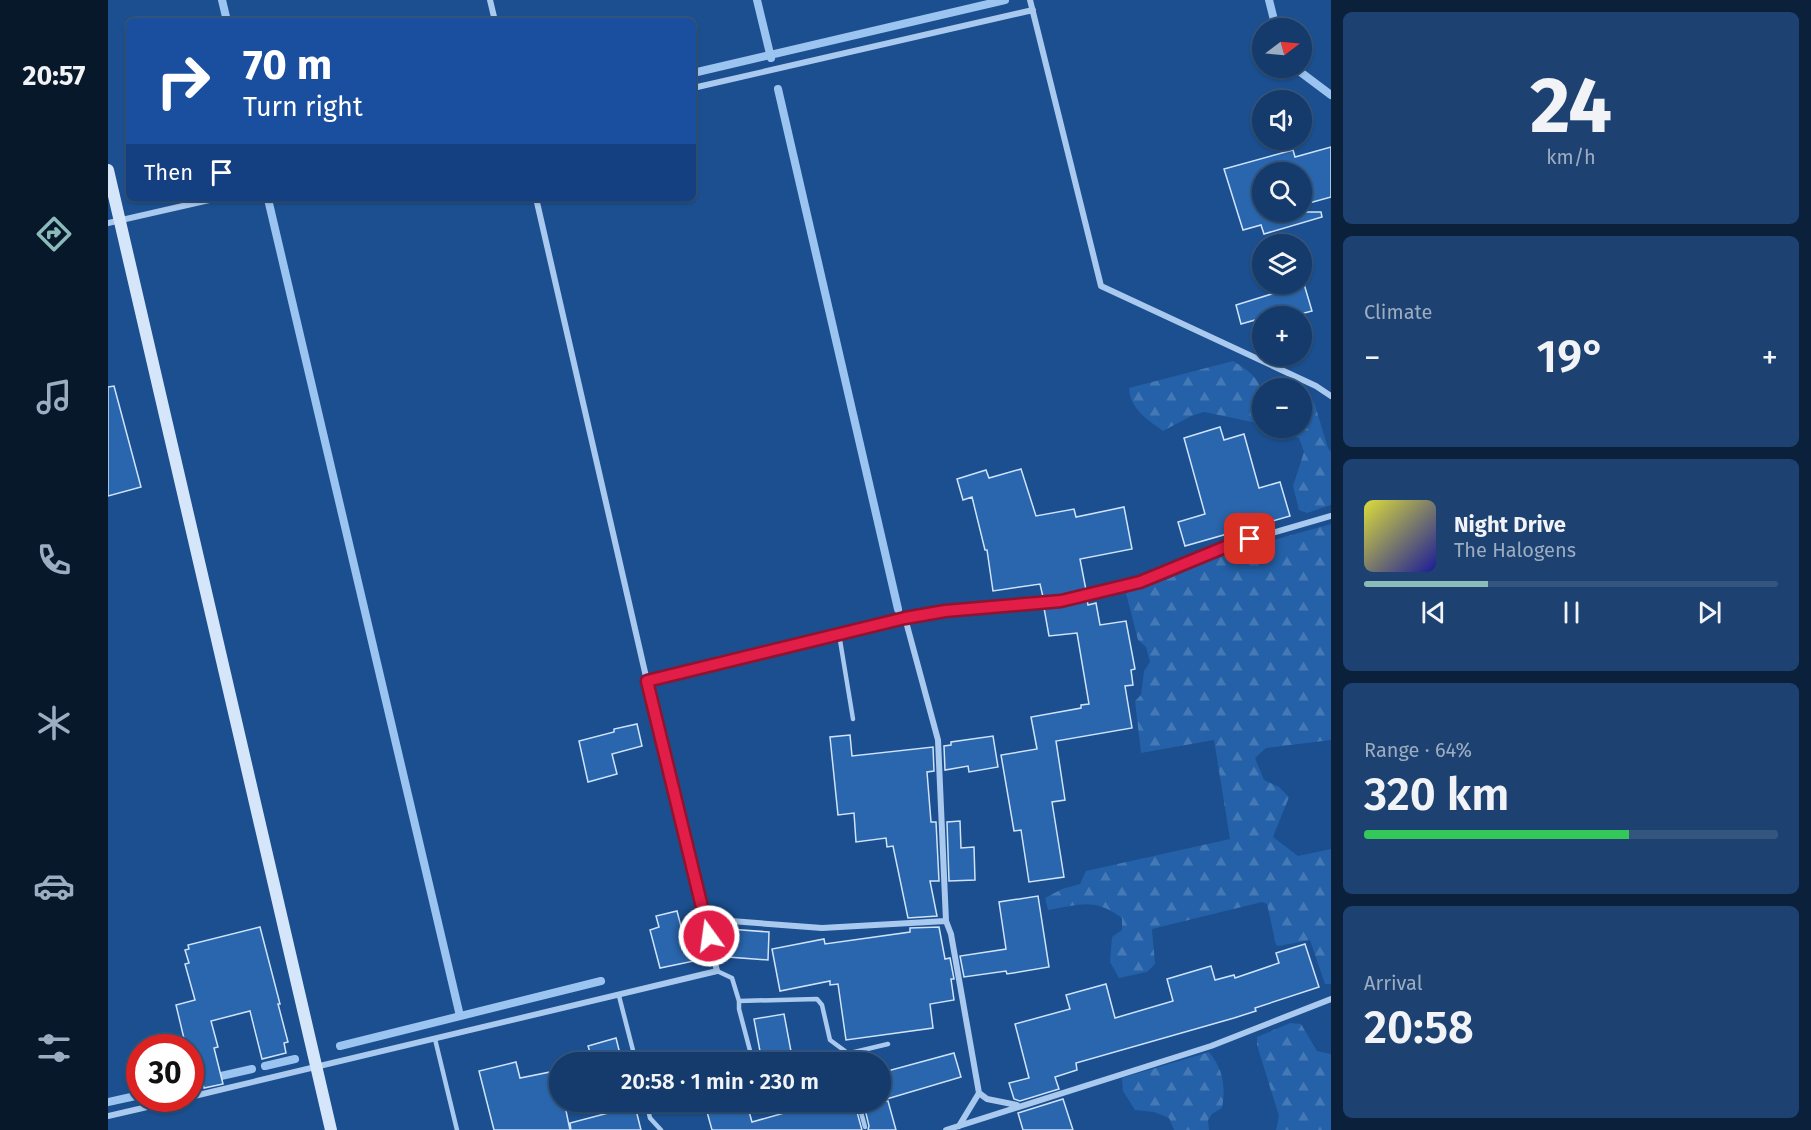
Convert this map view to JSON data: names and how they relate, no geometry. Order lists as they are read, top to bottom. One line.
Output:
{"north":"right","page":{"tabs":"20:57","tile":[["24","km/h"],"Climate",["Range · 64%","320 km"],["Arrival","20:58"]],"map_buttons":["+","−"],"turn":["70 m","Turn right"],"then":"Then","heat":["−","19°","+"],"song":["Night Drive","The Halogens"],"limit":"30","trip":"20:58 · 1 min · 230 m"}}
